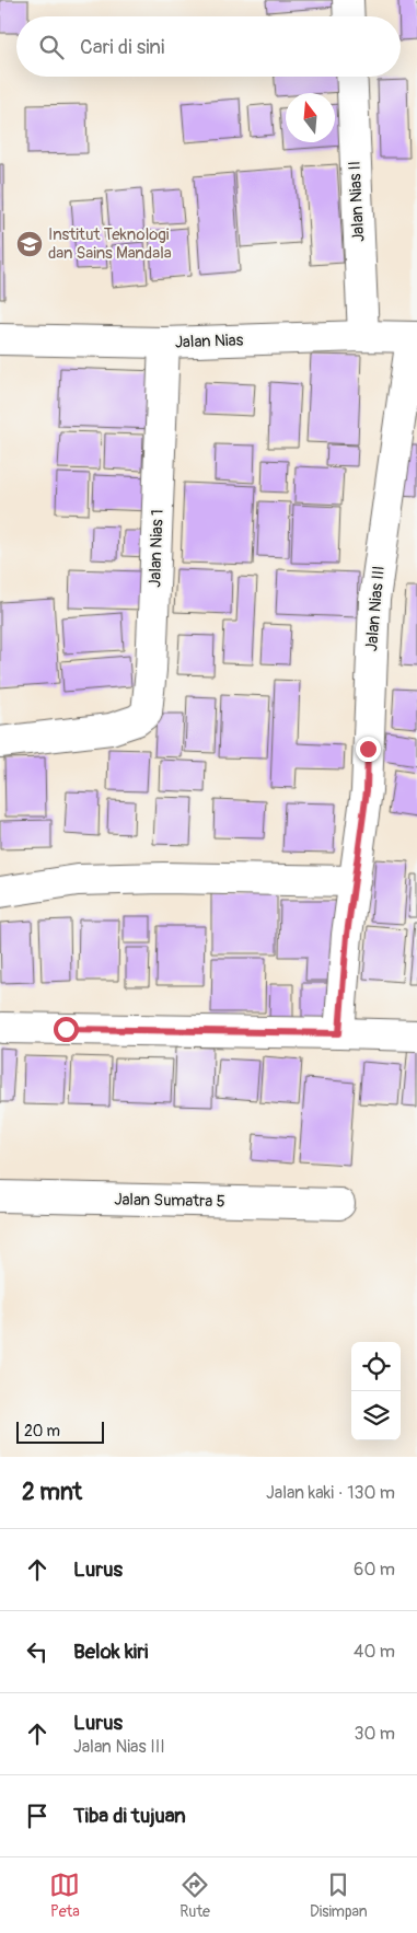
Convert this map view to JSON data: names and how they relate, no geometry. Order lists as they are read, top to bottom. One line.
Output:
{"streets":{"street":["Jalan Nias II","Jalan Nias","Jalan Nias 1","Jalan Nias III","Jalan Sumatra 5"]},"crossings":[["Jalan Nias II","Jalan Nias"],["Jalan Nias","Jalan Nias 1"],["Jalan Nias","Jalan Nias III"]],"places":{"school or university":["Institut Teknologi dan Sains Mandala"]},"scale_bar":"20 m","north":"top","page":{"search":"Cari di sini","scale":"20 m","heading":["2 mnt","Jalan kaki · 130 m"],"list":[["Lurus","60 m"],["Belok kiri","40 m"],["Lurus","Jalan Nias III","30 m"],"Tiba di tujuan"],"nav":["Peta","Rute","Disimpan"]}}
